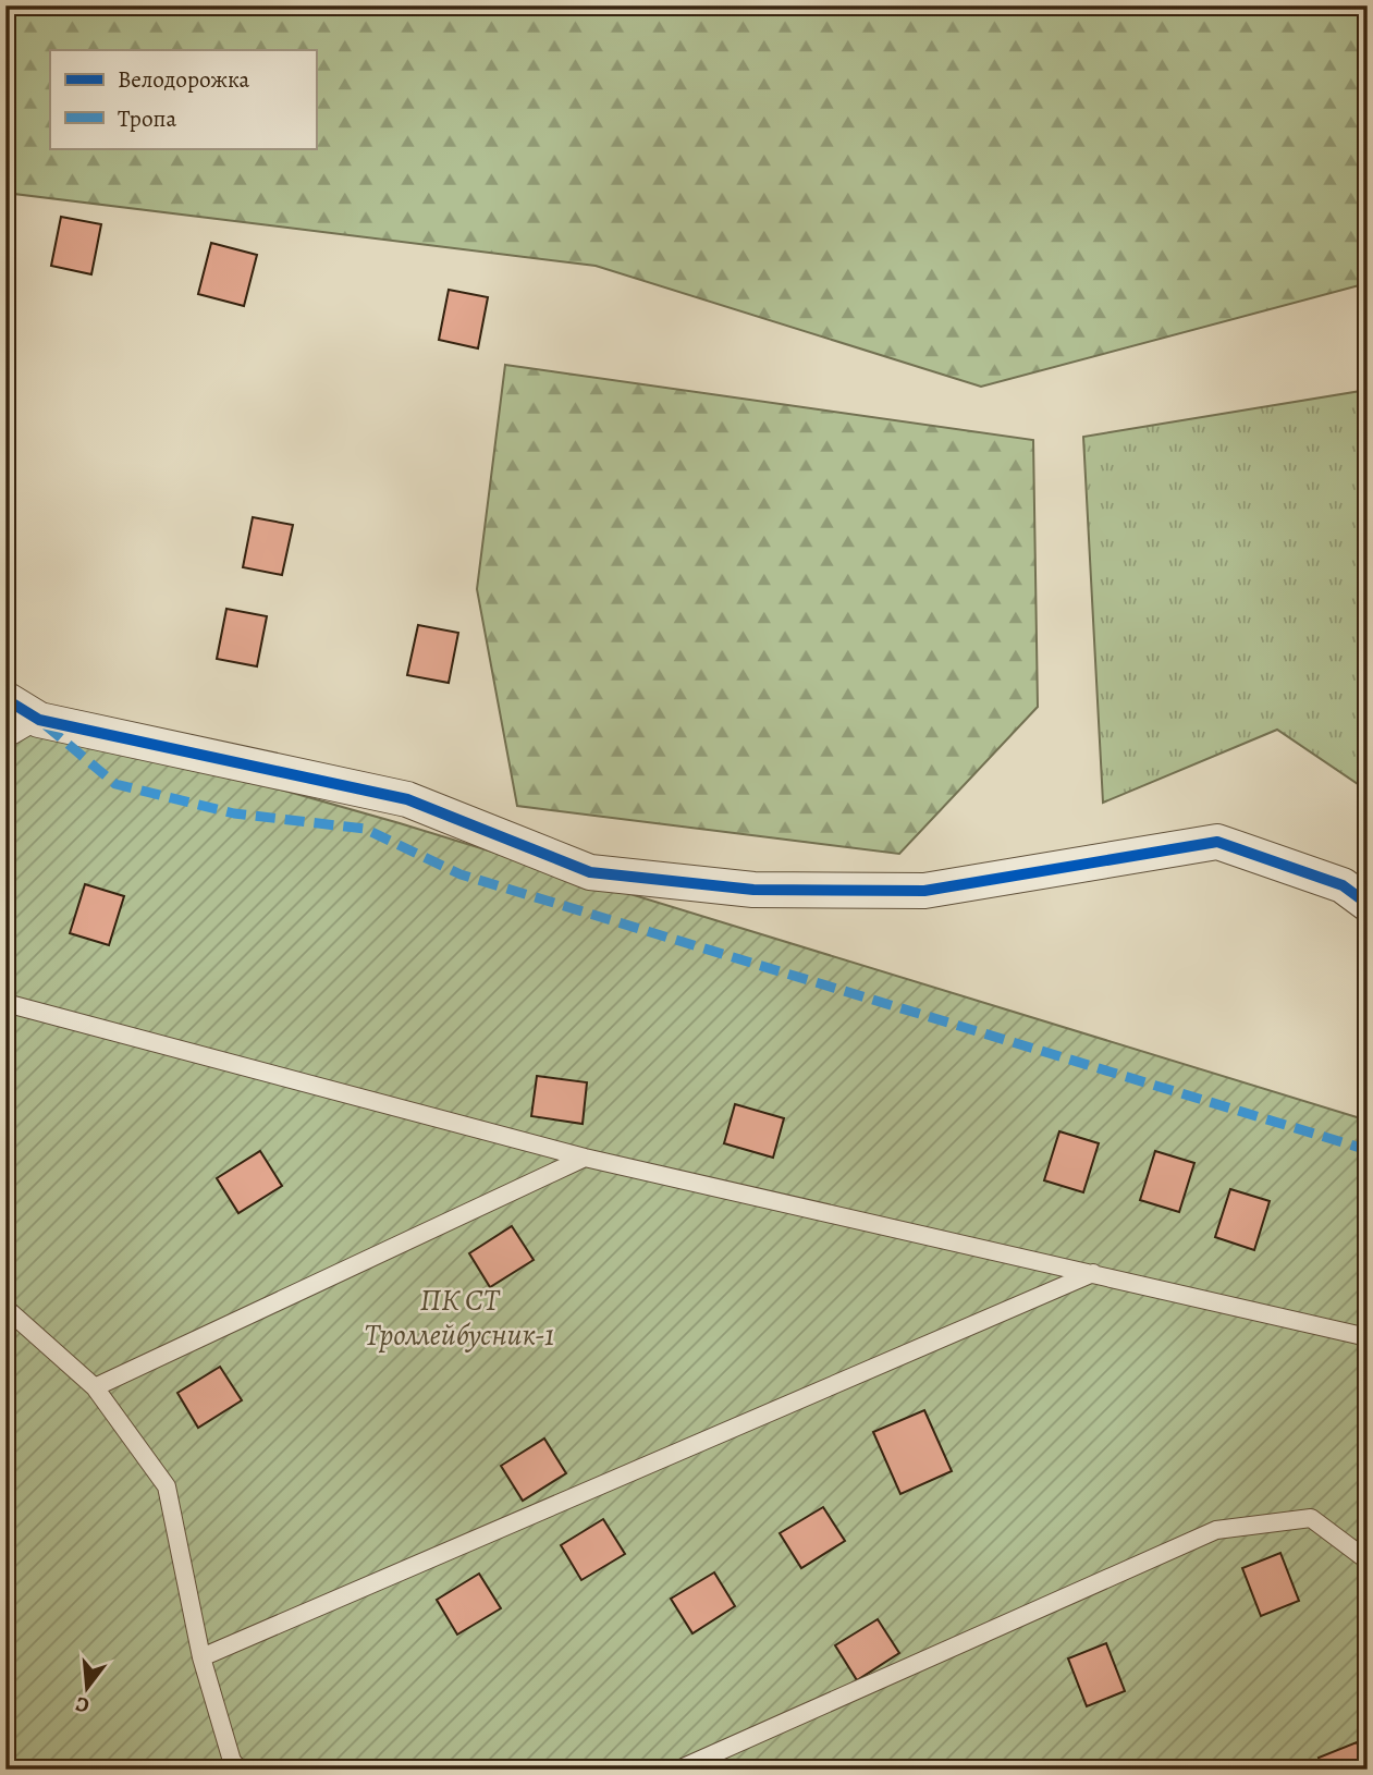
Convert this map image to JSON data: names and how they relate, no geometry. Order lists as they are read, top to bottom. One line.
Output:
{"parks":["ПК СТ Троллейбусник-1"],"legend":["Велодорожка","Тропа"],"north":"bottom"}
